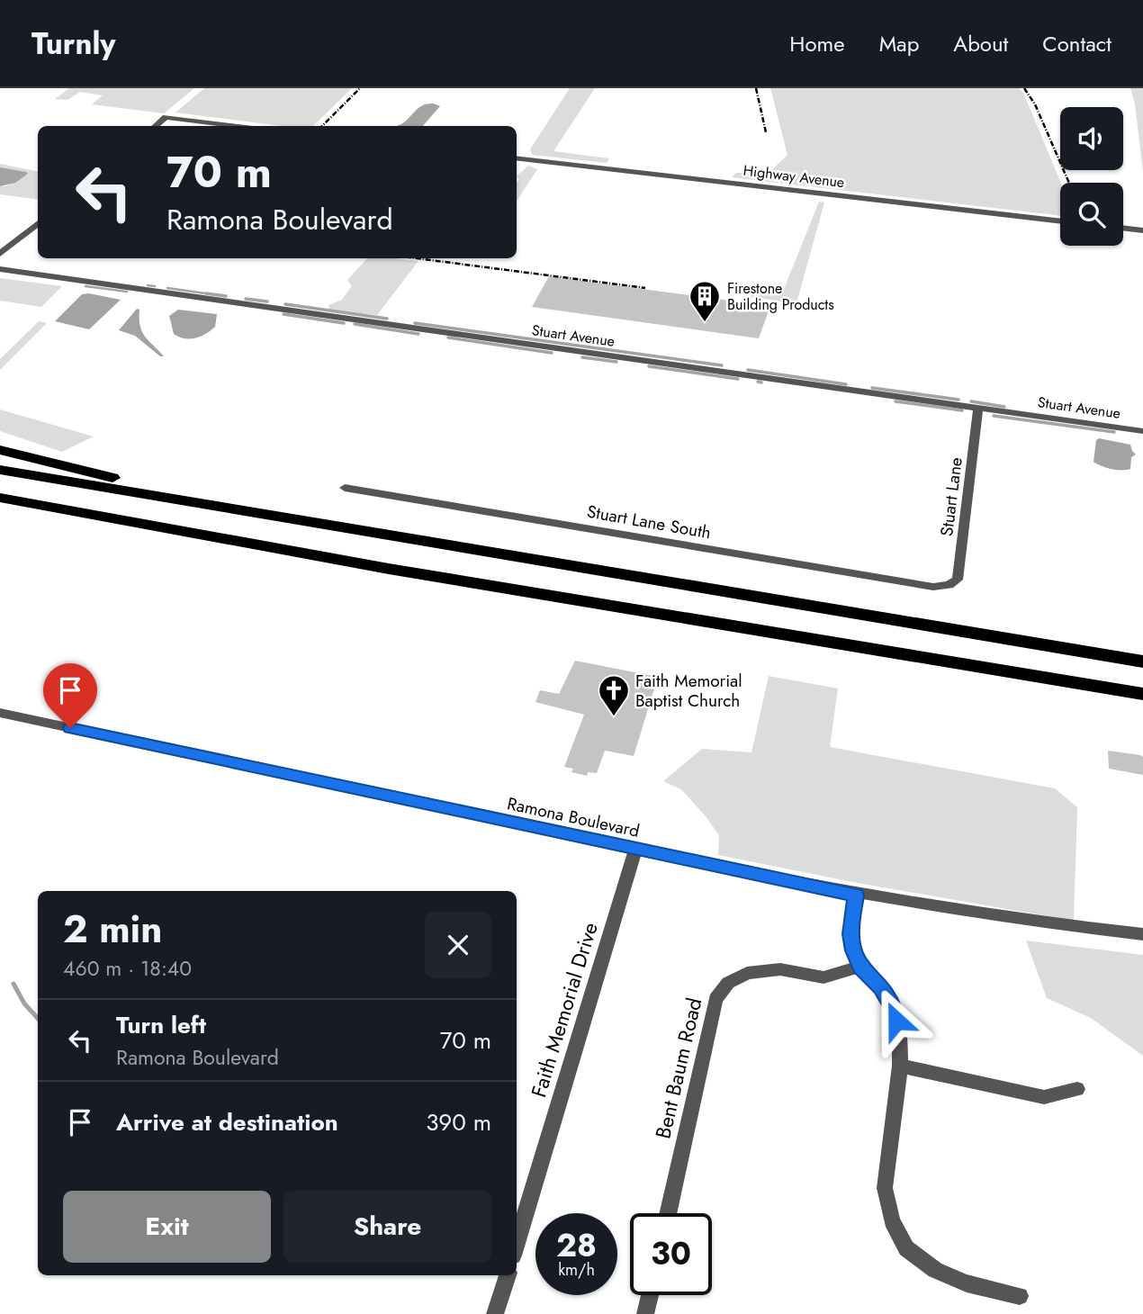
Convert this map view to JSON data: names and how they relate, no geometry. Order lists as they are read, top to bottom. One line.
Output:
{"streets":{"street":["Highway Avenue","Stuart Avenue","Stuart Lane","Stuart Lane South","Ramona Boulevard","Faith Memorial Drive","Bent Baum Road"]},"crossings":[["Stuart Avenue","Stuart Lane"],["Stuart Lane","Stuart Lane South"],["Ramona Boulevard","Faith Memorial Drive"]],"places":{"building":["Firestone Building Products"],"church":["Faith Memorial Baptist Church"]},"page":{"header":"Turnly","nav":["Home","Map","About","Contact"],"turn":["70 m","Ramona Boulevard"],"heading":["2 min","460 m · 18:40"],"list":[{"name":"Turn left","note":"Ramona Boulevard","value":"70 m"},{"name":"Arrive at destination","value":"390 m"}],"buttons":["Exit","Share"],"speed":"28 km/h","limit":"30"}}
